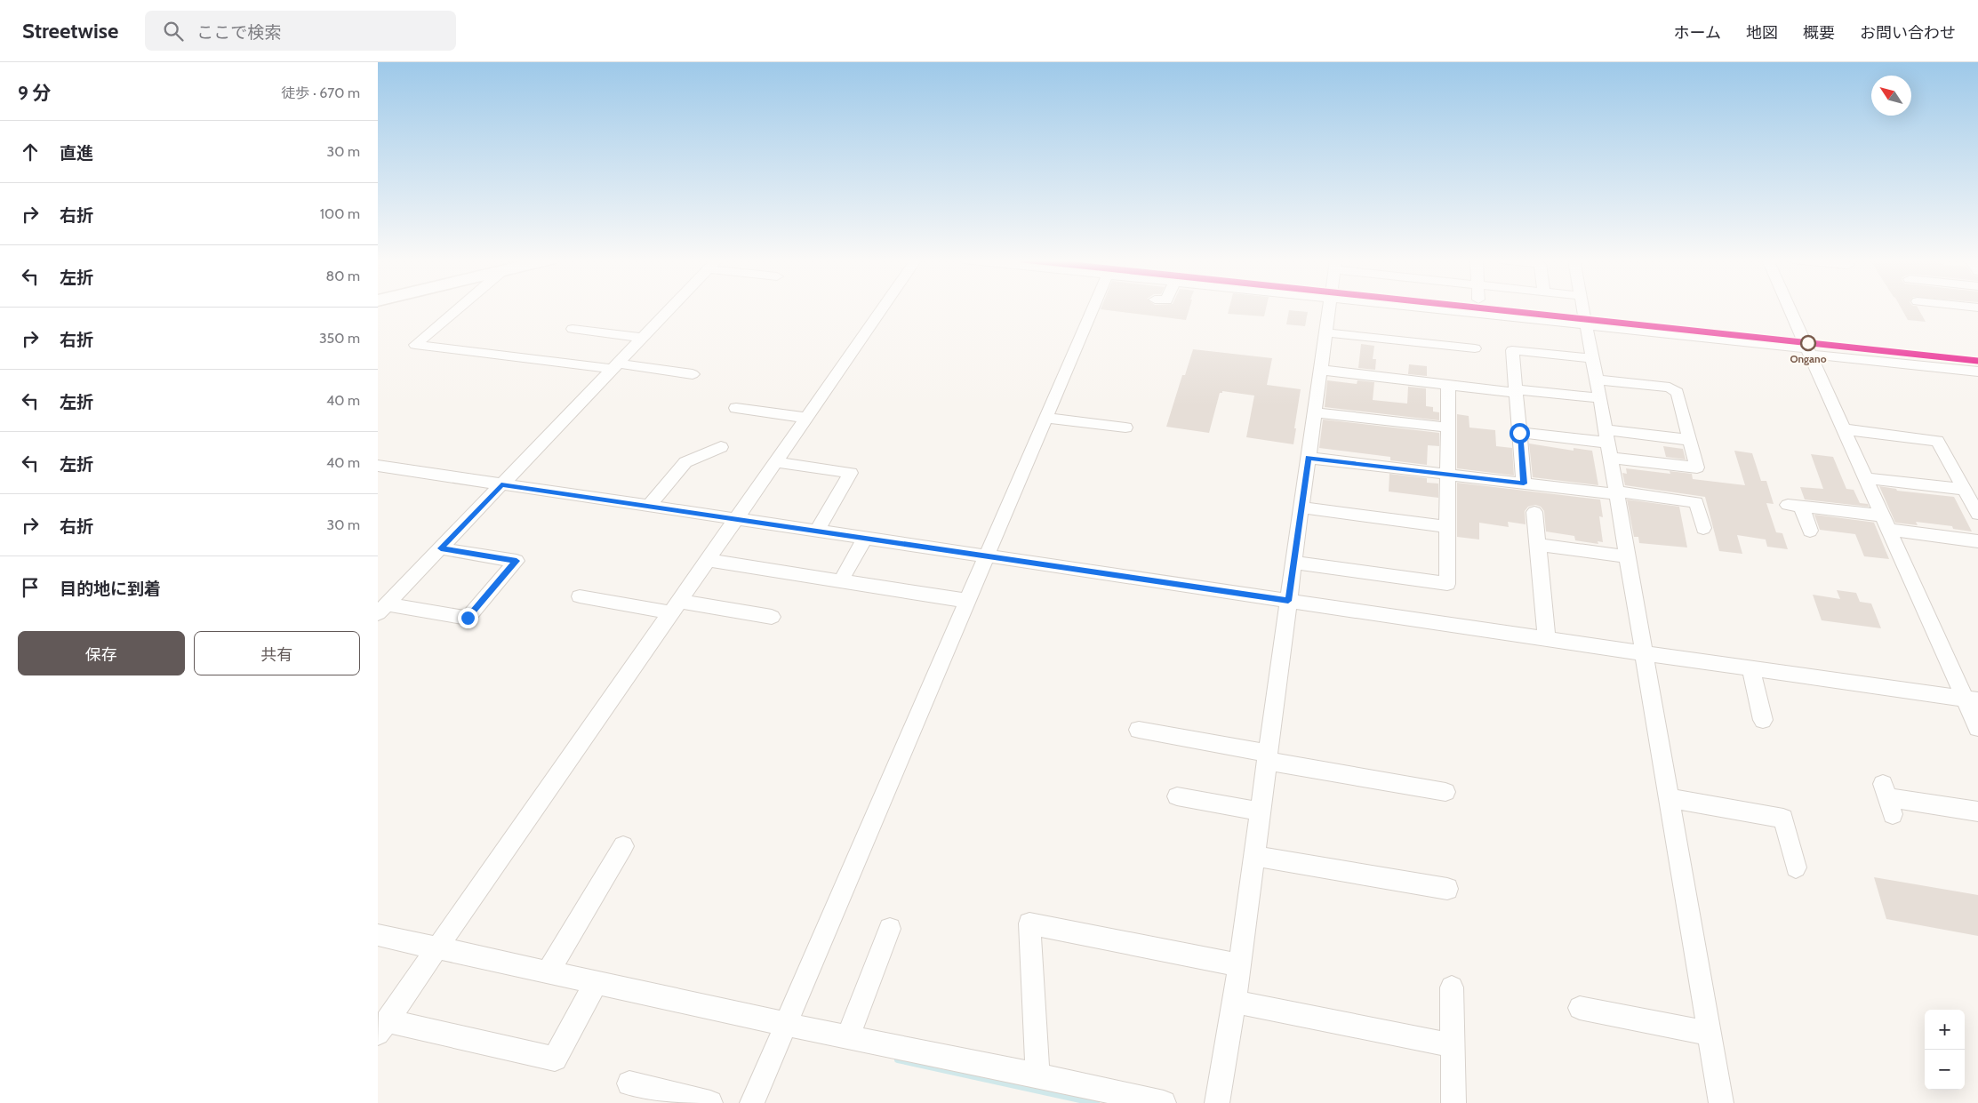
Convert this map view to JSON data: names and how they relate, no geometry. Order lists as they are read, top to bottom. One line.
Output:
{"places":["Ongano"],"north":"top left","page":{"header":"Streetwise","search":"ここで検索","nav":["ホーム","地図","概要","お問い合わせ"],"heading":["9 分","徒歩 · 670 m"],"list":[["直進","30 m"],["右折","100 m"],["左折","80 m"],["右折","350 m"],["左折","40 m"],["左折","40 m"],["右折","30 m"],"目的地に到着"],"buttons":["保存","共有"],"map_buttons":["+","−"]}}
